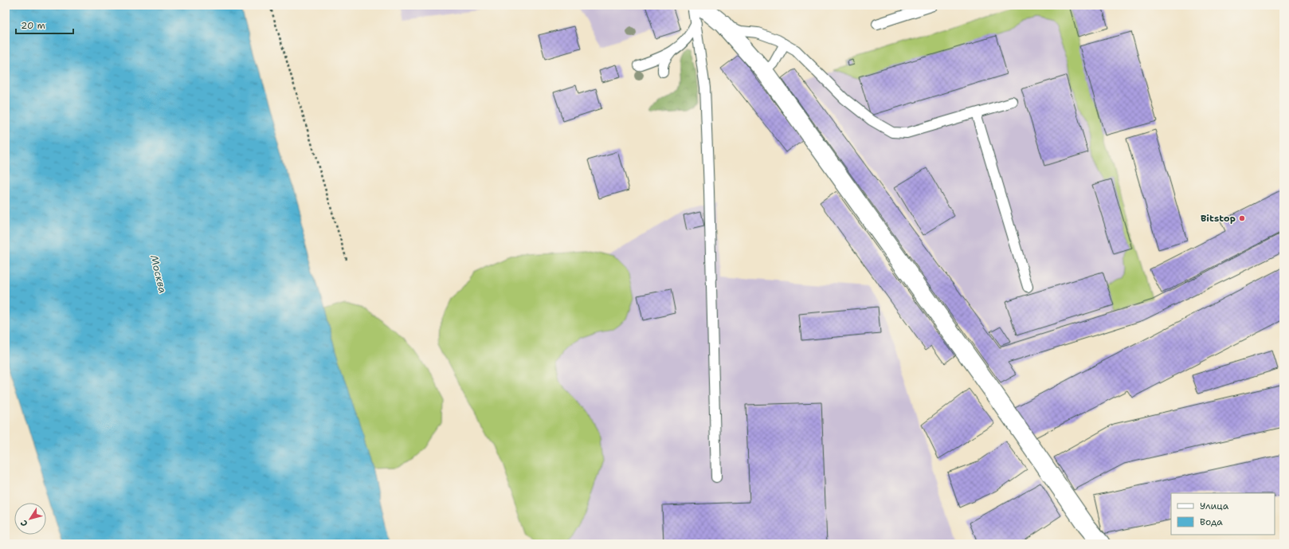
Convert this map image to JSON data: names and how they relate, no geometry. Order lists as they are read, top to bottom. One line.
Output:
{"water":["Москва"],"places":["Bitstop"],"legend":["Улица","Вода"],"scale_bar":"20 m","north":"bottom left"}
